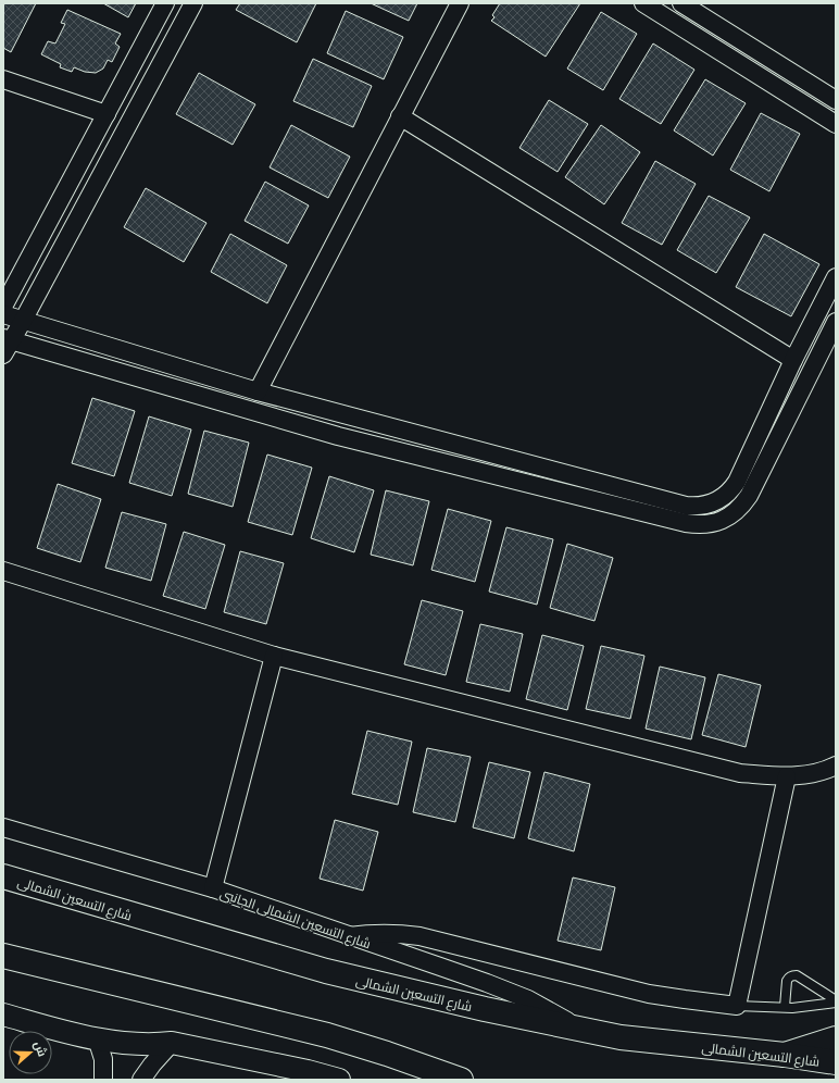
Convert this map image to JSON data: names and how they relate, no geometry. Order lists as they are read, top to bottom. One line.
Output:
{"streets":{"main road":["شارع التسعين الشمالى"],"street":["شارع التسعين الشمالى الجانبى"]},"crossings":[["شارع التسعين الشمالى","شارع التسعين الشمالى الجانبى"]],"north":"right"}
